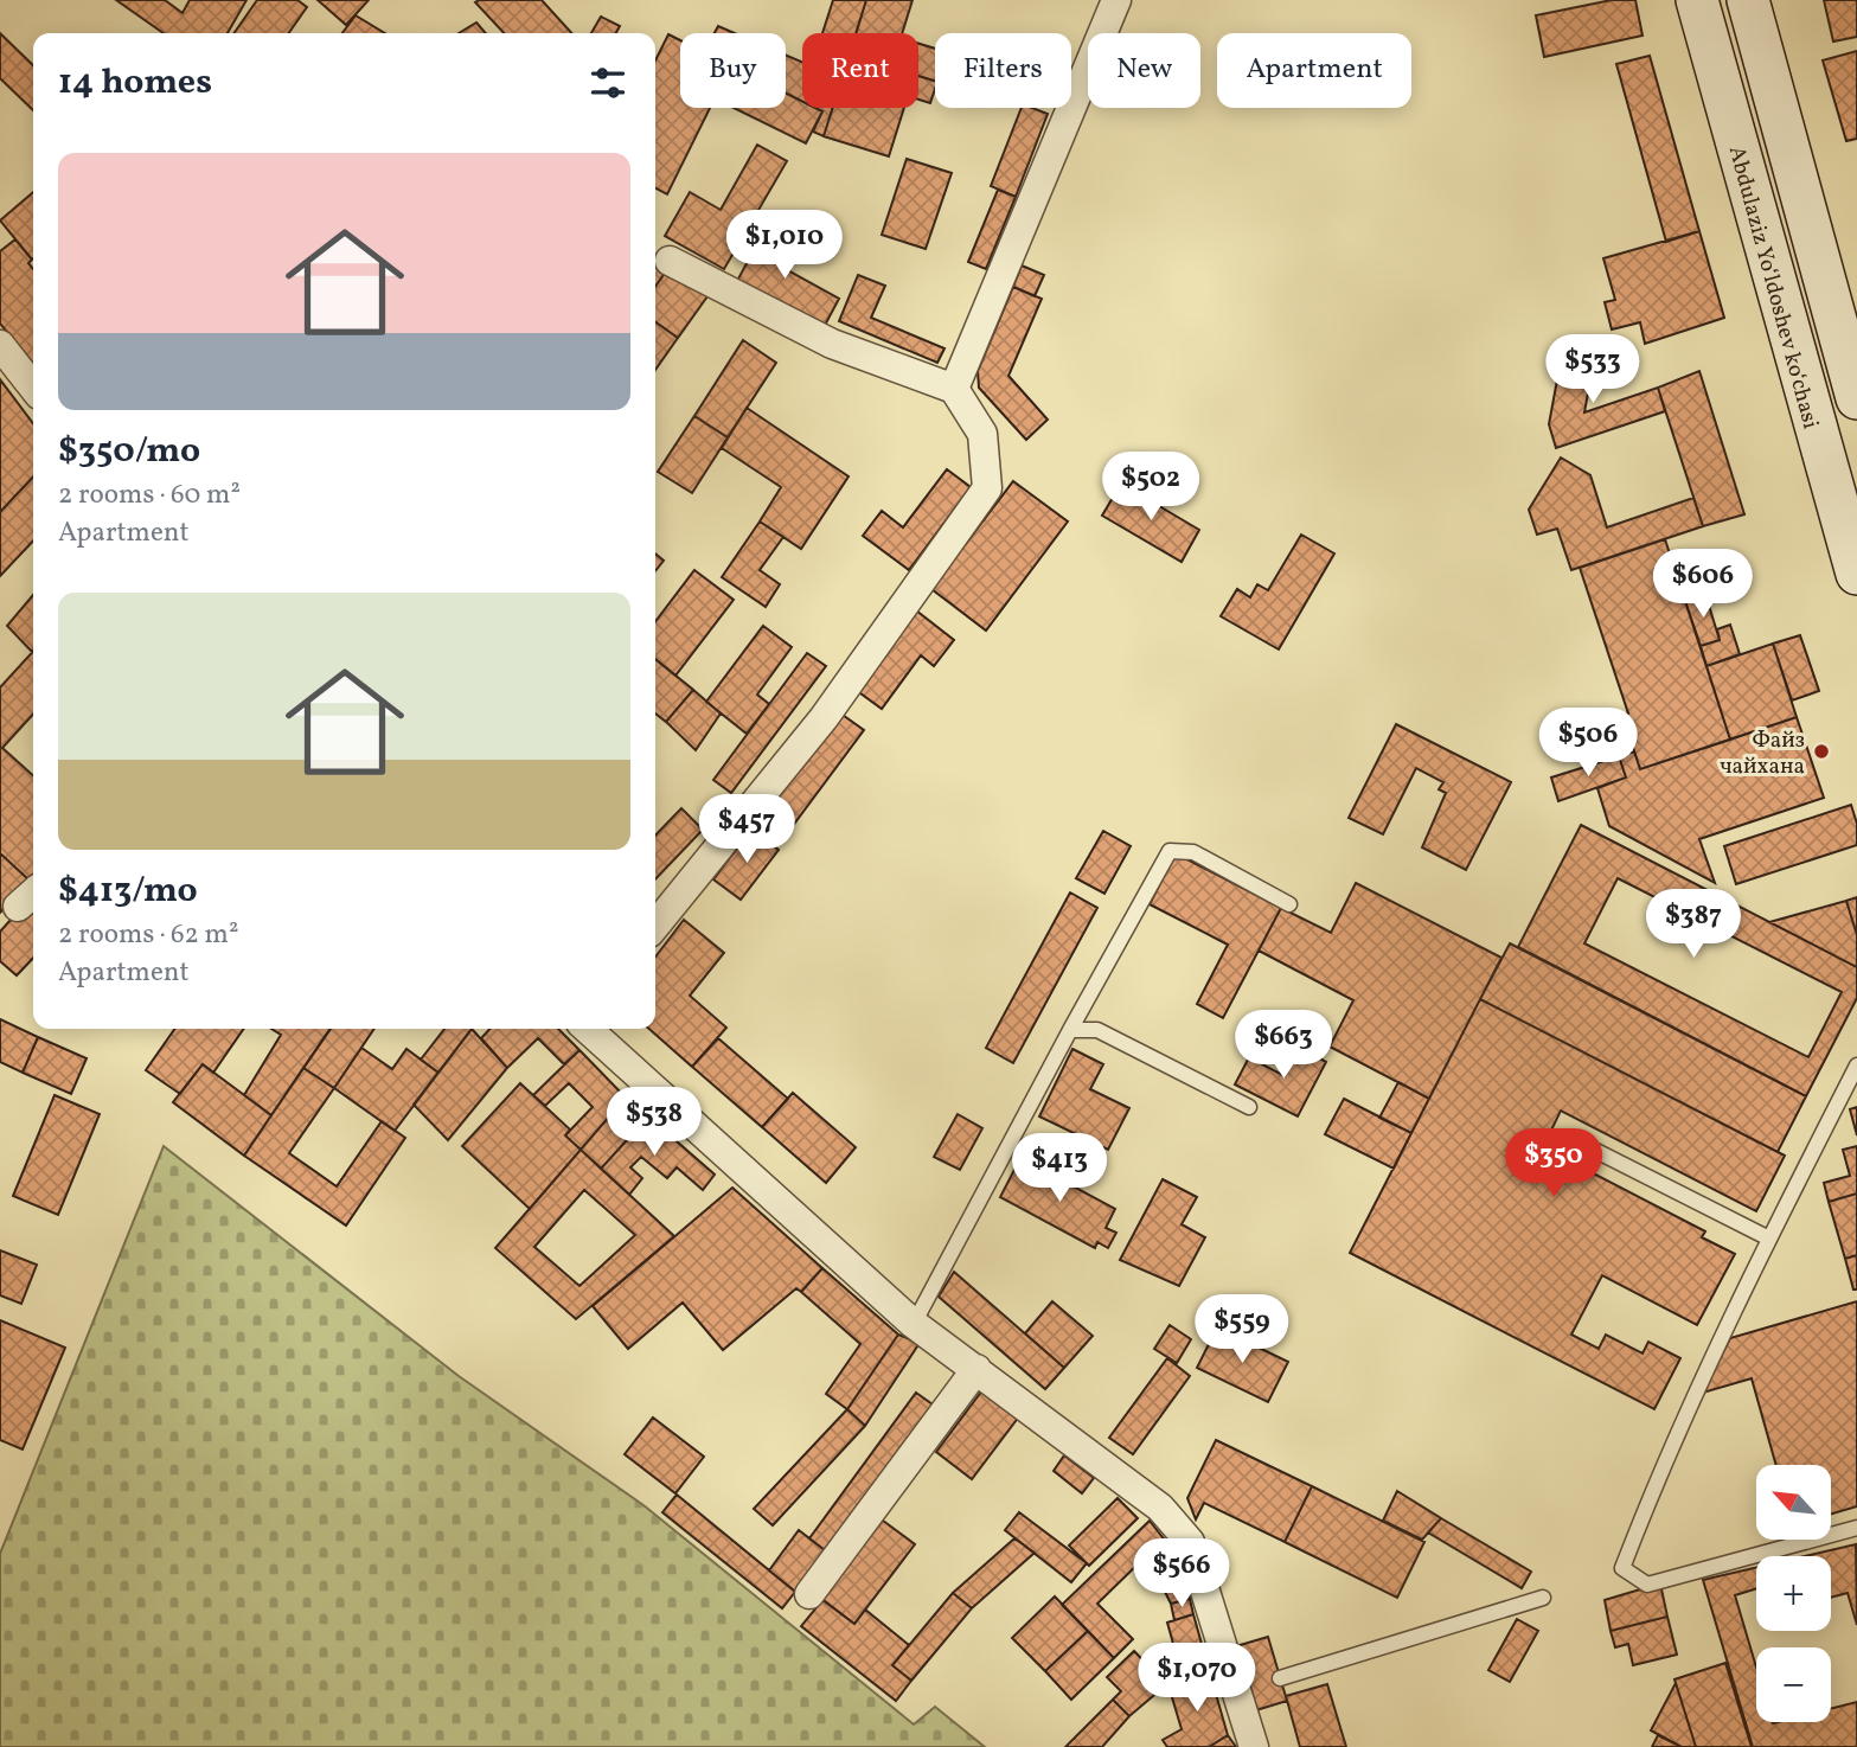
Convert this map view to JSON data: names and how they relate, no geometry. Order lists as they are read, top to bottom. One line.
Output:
{"streets":{"main road":["Abdulaziz Yoʻldoshev koʻchasi"]},"places":["Файз чайхана"],"north":"top left","page":{"chip":["Buy","Rent","Filters","New","Apartment"],"heading":"14 homes","list":[{"name":"$350/mo","note":"2 rooms · 60 m² · Apartment"},{"name":"$413/mo","note":"2 rooms · 62 m² · Apartment"}],"price":["$1,010","$533","$502","$606","$506","$457","$387","$663","$538","$350","$413","$559","$566","$1,070"],"map_buttons":["+","−"]}}
